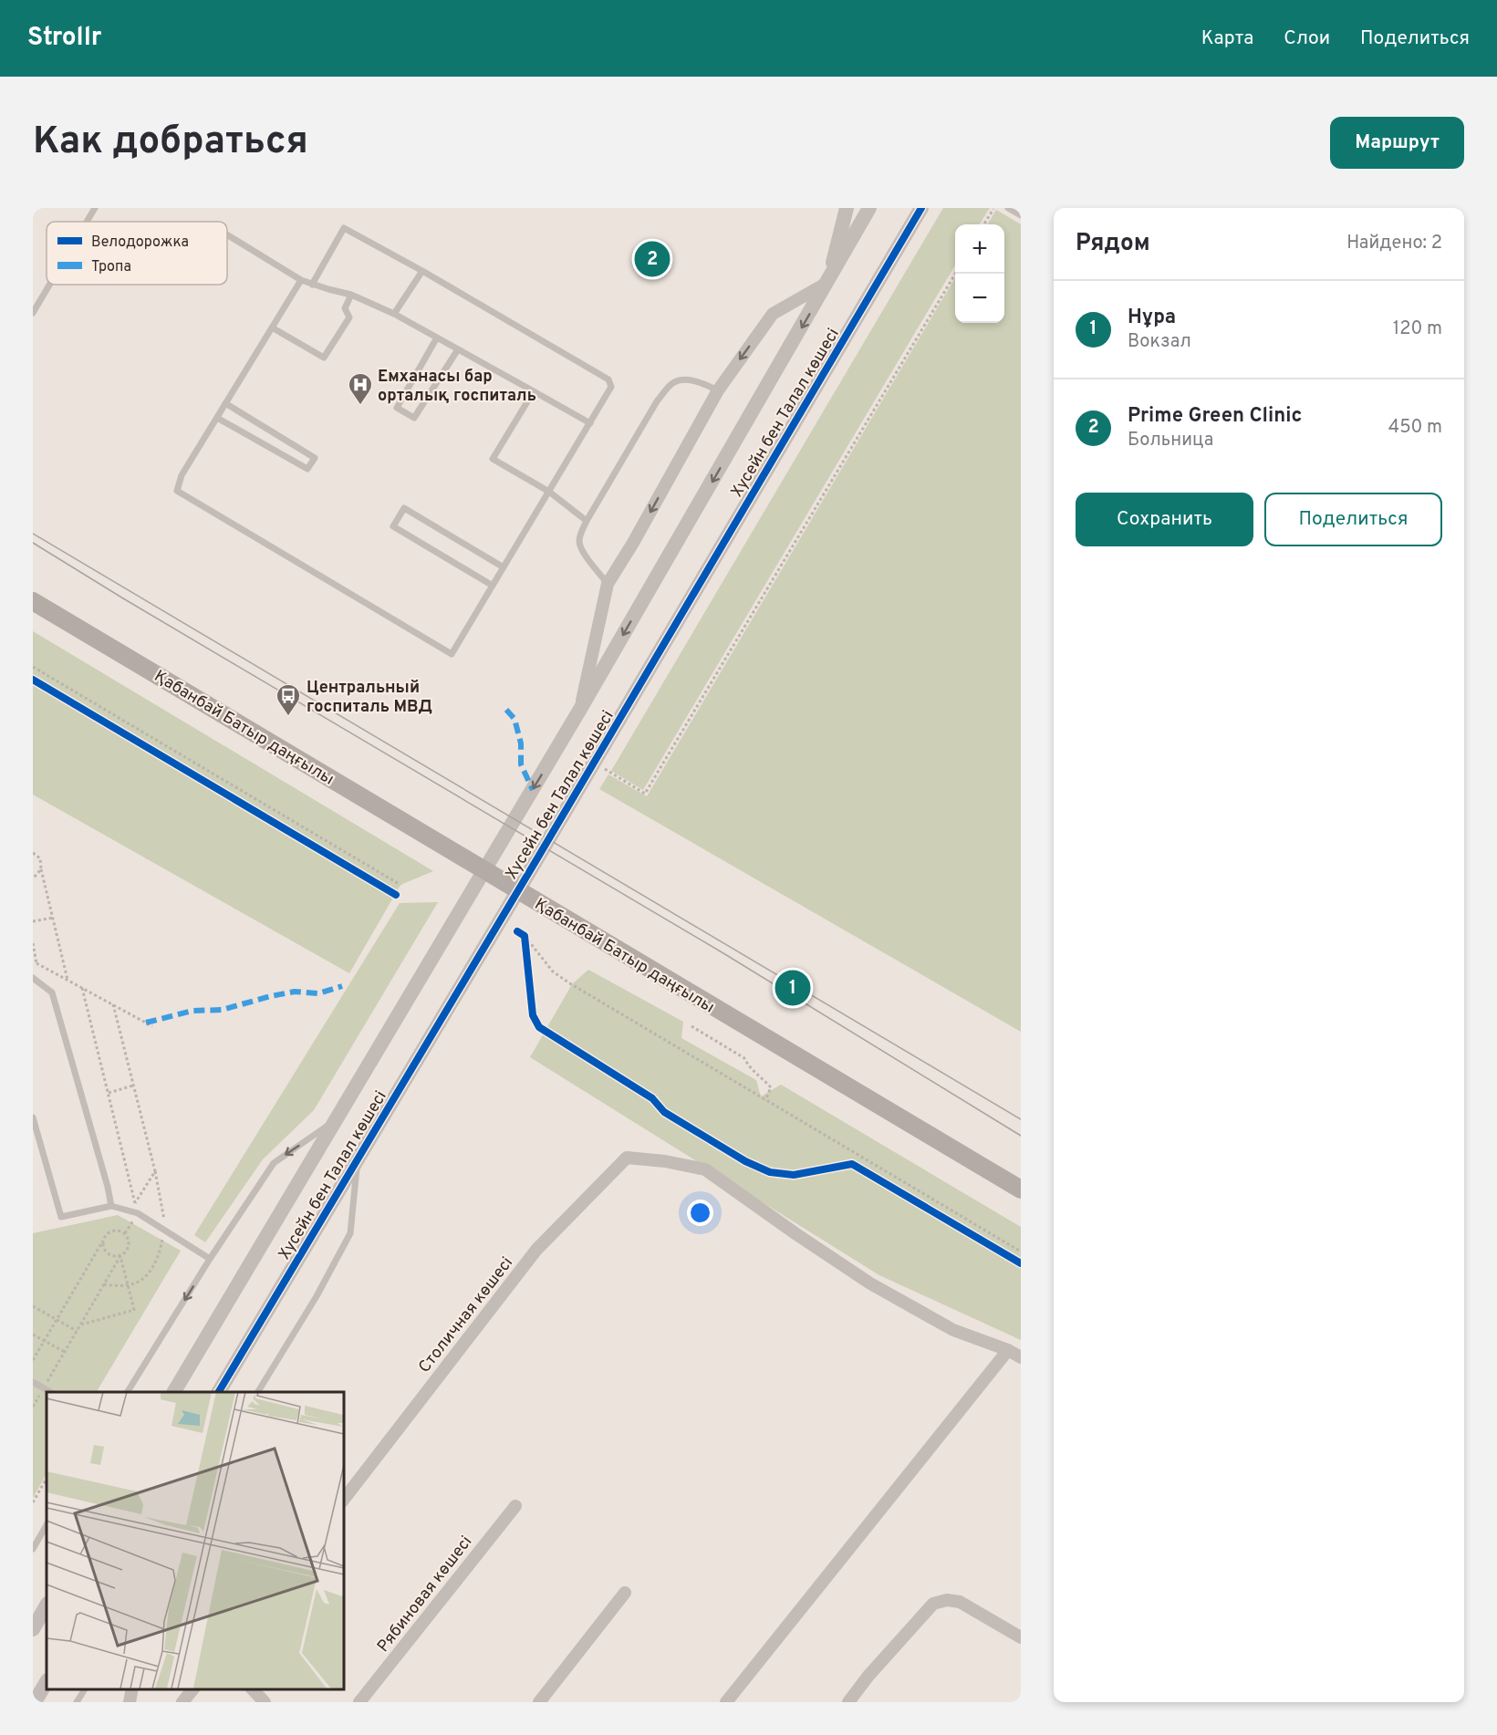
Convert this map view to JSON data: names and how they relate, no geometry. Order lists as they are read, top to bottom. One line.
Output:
{"streets":{"main road":["Қабанбай Батыр даңғылы"],"street":["Хусейн бен Талал көшесі","Столичная көшесі","Рябиновая көшесі"]},"crossings":[["Хусейн бен Талал көшесі","Қабанбай Батыр даңғылы"]],"places":{"hospital":["Емханасы бар орталық госпиталь"],"bus stop":["Центральный госпиталь МВД"]},"legend":["Велодорожка","Тропа"],"page":{"header":"Strollr","nav":["Карта","Слои","Поделиться"],"buttons":["Маршрут",["Сохранить","Поделиться"]],"title":"Как добраться","heading":["Рядом","Найдено: 2"],"map_buttons":["+","−"],"pins":["2","1"],"list":[{"mark":"1","name":"Нұра","note":"Вокзал","value":"120 m"},{"mark":"2","name":"Prime Green Clinic","note":"Больница","value":"450 m"}]}}
